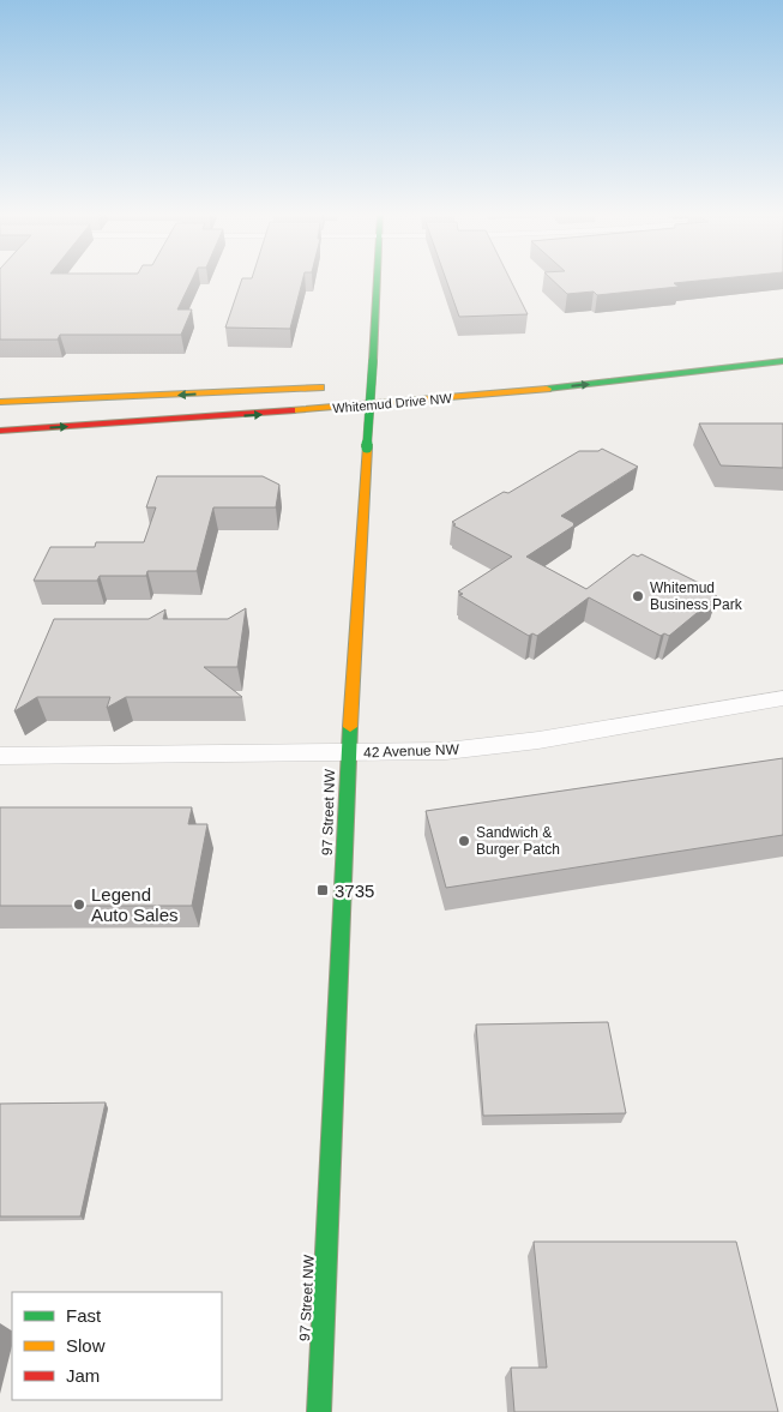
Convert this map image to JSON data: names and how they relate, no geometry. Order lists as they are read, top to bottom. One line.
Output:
{"streets":{"main road":["Whitemud Drive NW","97 Street NW"],"street":["42 Avenue NW"]},"crossings":[["42 Avenue NW","97 Street NW"]],"places":{"other":["Whitemud Business Park","Sandwich & Burger Patch","Legend Auto Sales"],"transit":["3735"]},"legend":["Fast","Slow","Jam"]}
